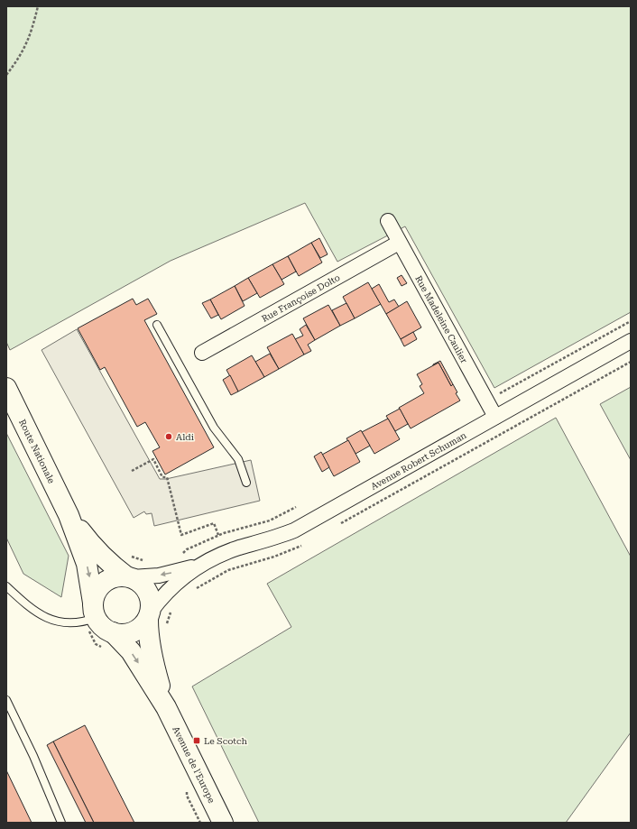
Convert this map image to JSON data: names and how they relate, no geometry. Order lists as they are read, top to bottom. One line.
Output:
{"streets":{"main road":["Route Nationale","Avenue de l'Europe"],"street":["Rue Françoise Dolto","Rue Madeleine Caulier","Avenue Robert Schuman"]},"crossings":[["Rue Françoise Dolto","Rue Madeleine Caulier"],["Rue Madeleine Caulier","Avenue Robert Schuman"],["Route Nationale","Avenue Robert Schuman"],["Route Nationale","Avenue de l'Europe"],["Avenue Robert Schuman","Avenue de l'Europe"]],"places":{"other":["Aldi"],"transit":["Le Scotch"]}}
